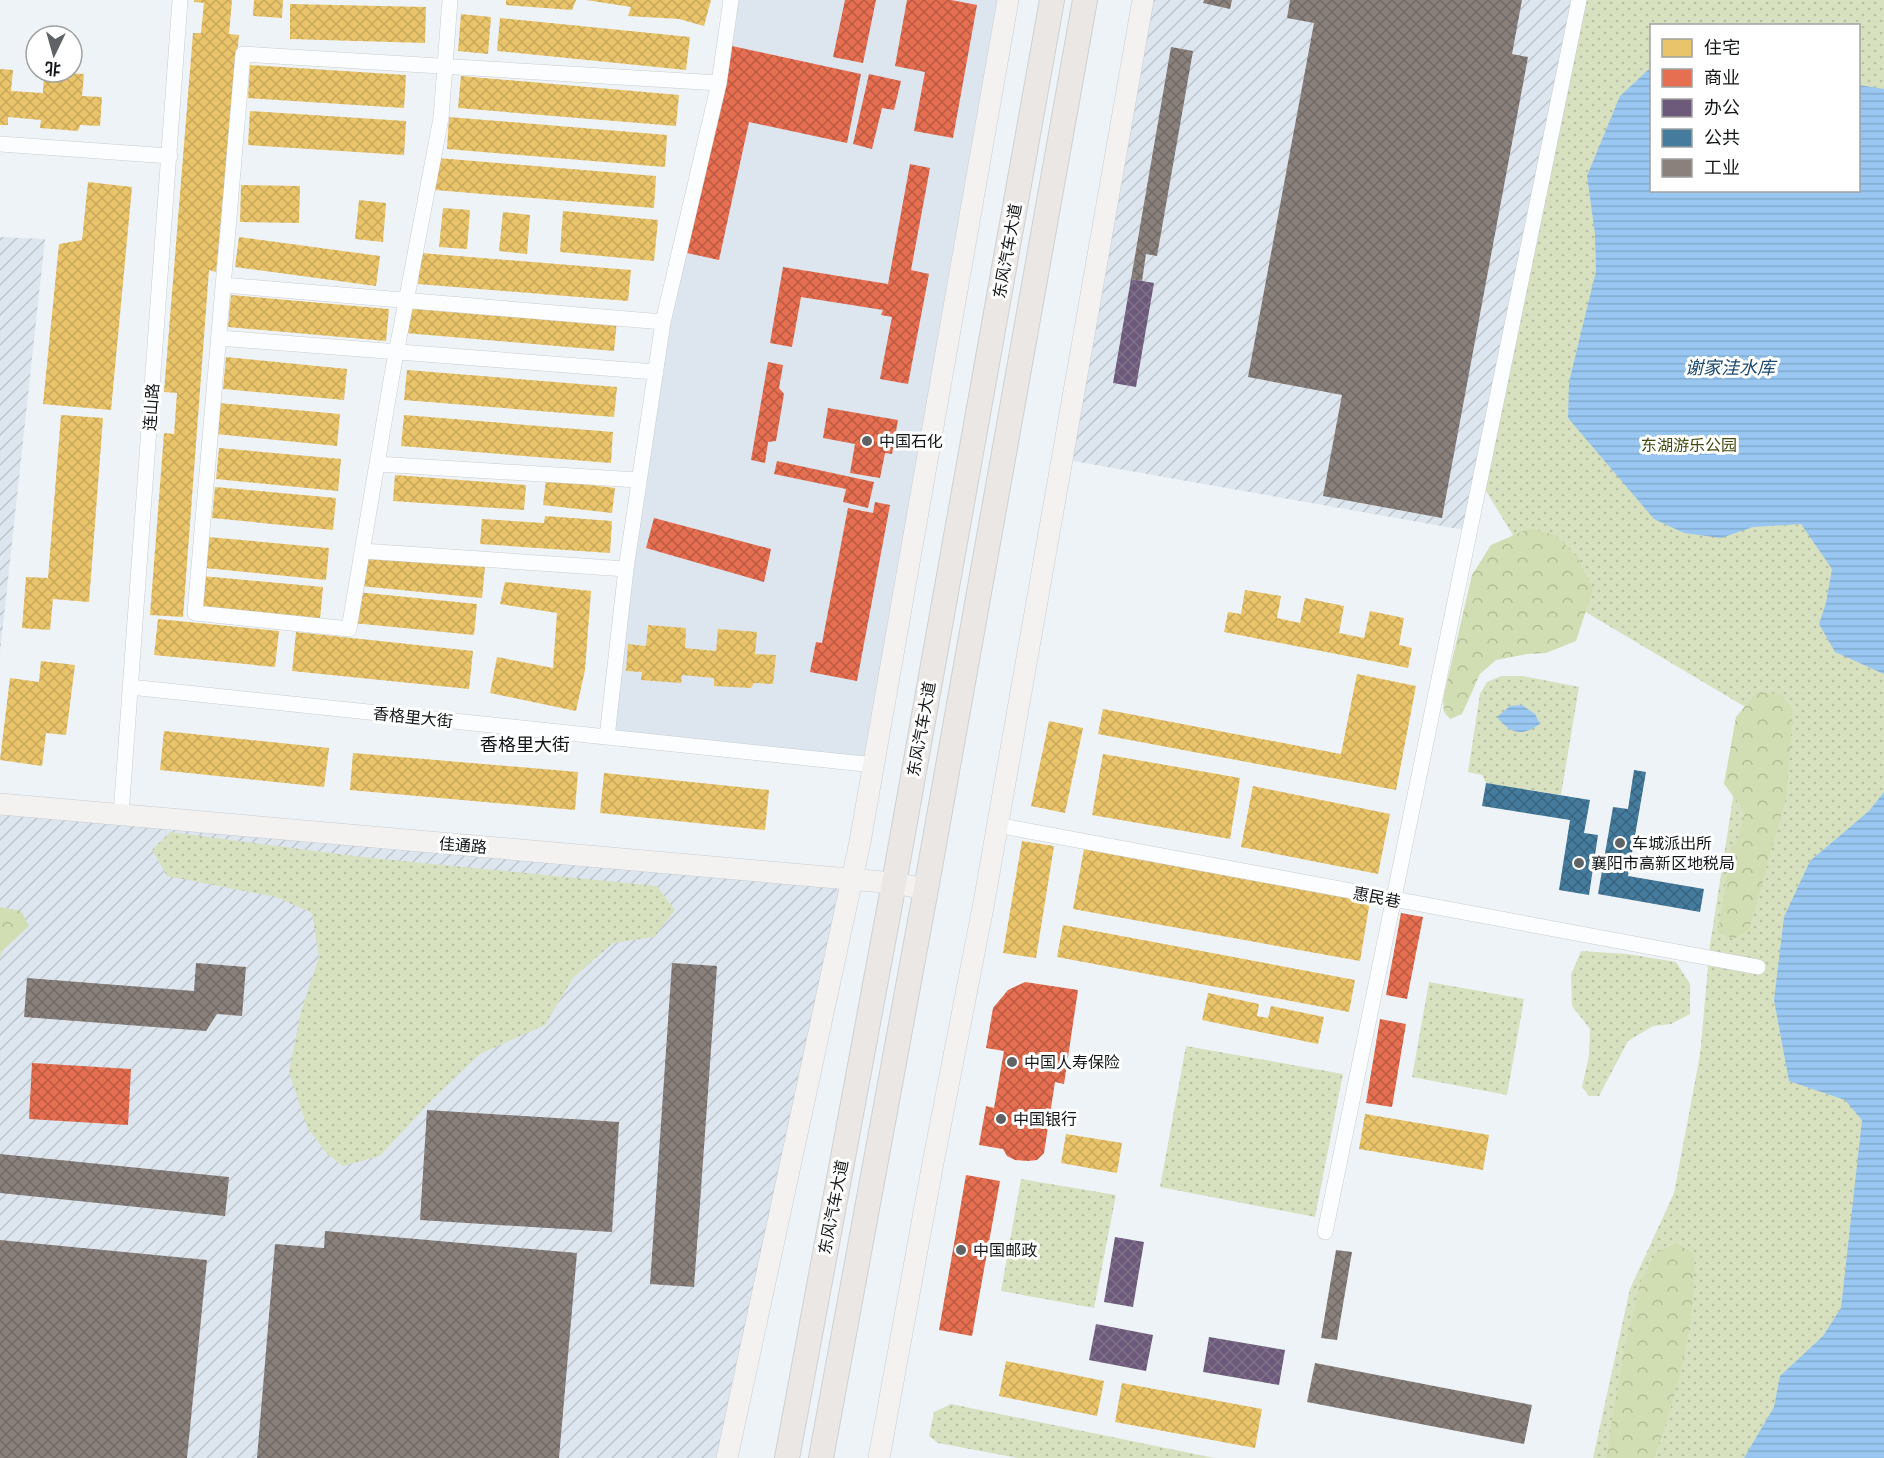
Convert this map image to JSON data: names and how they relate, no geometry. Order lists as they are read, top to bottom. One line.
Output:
{"streets":{"main road":["东风汽车大道"],"street":["连山路","香格里大街","佳通路","惠民巷"]},"crossings":[["东风汽车大道","佳通路"],["连山路","香格里大街"],["连山路","佳通路"]],"districts":["香格里大街"],"water":["谢家洼水库"],"parks":["东湖游乐公园"],"places":["中国石化","车城派出所","襄阳市高新区地税局","中国人寿保险","中国银行","中国邮政"],"legend":["住宅","商业","办公","公共","工业"],"north":"bottom"}
